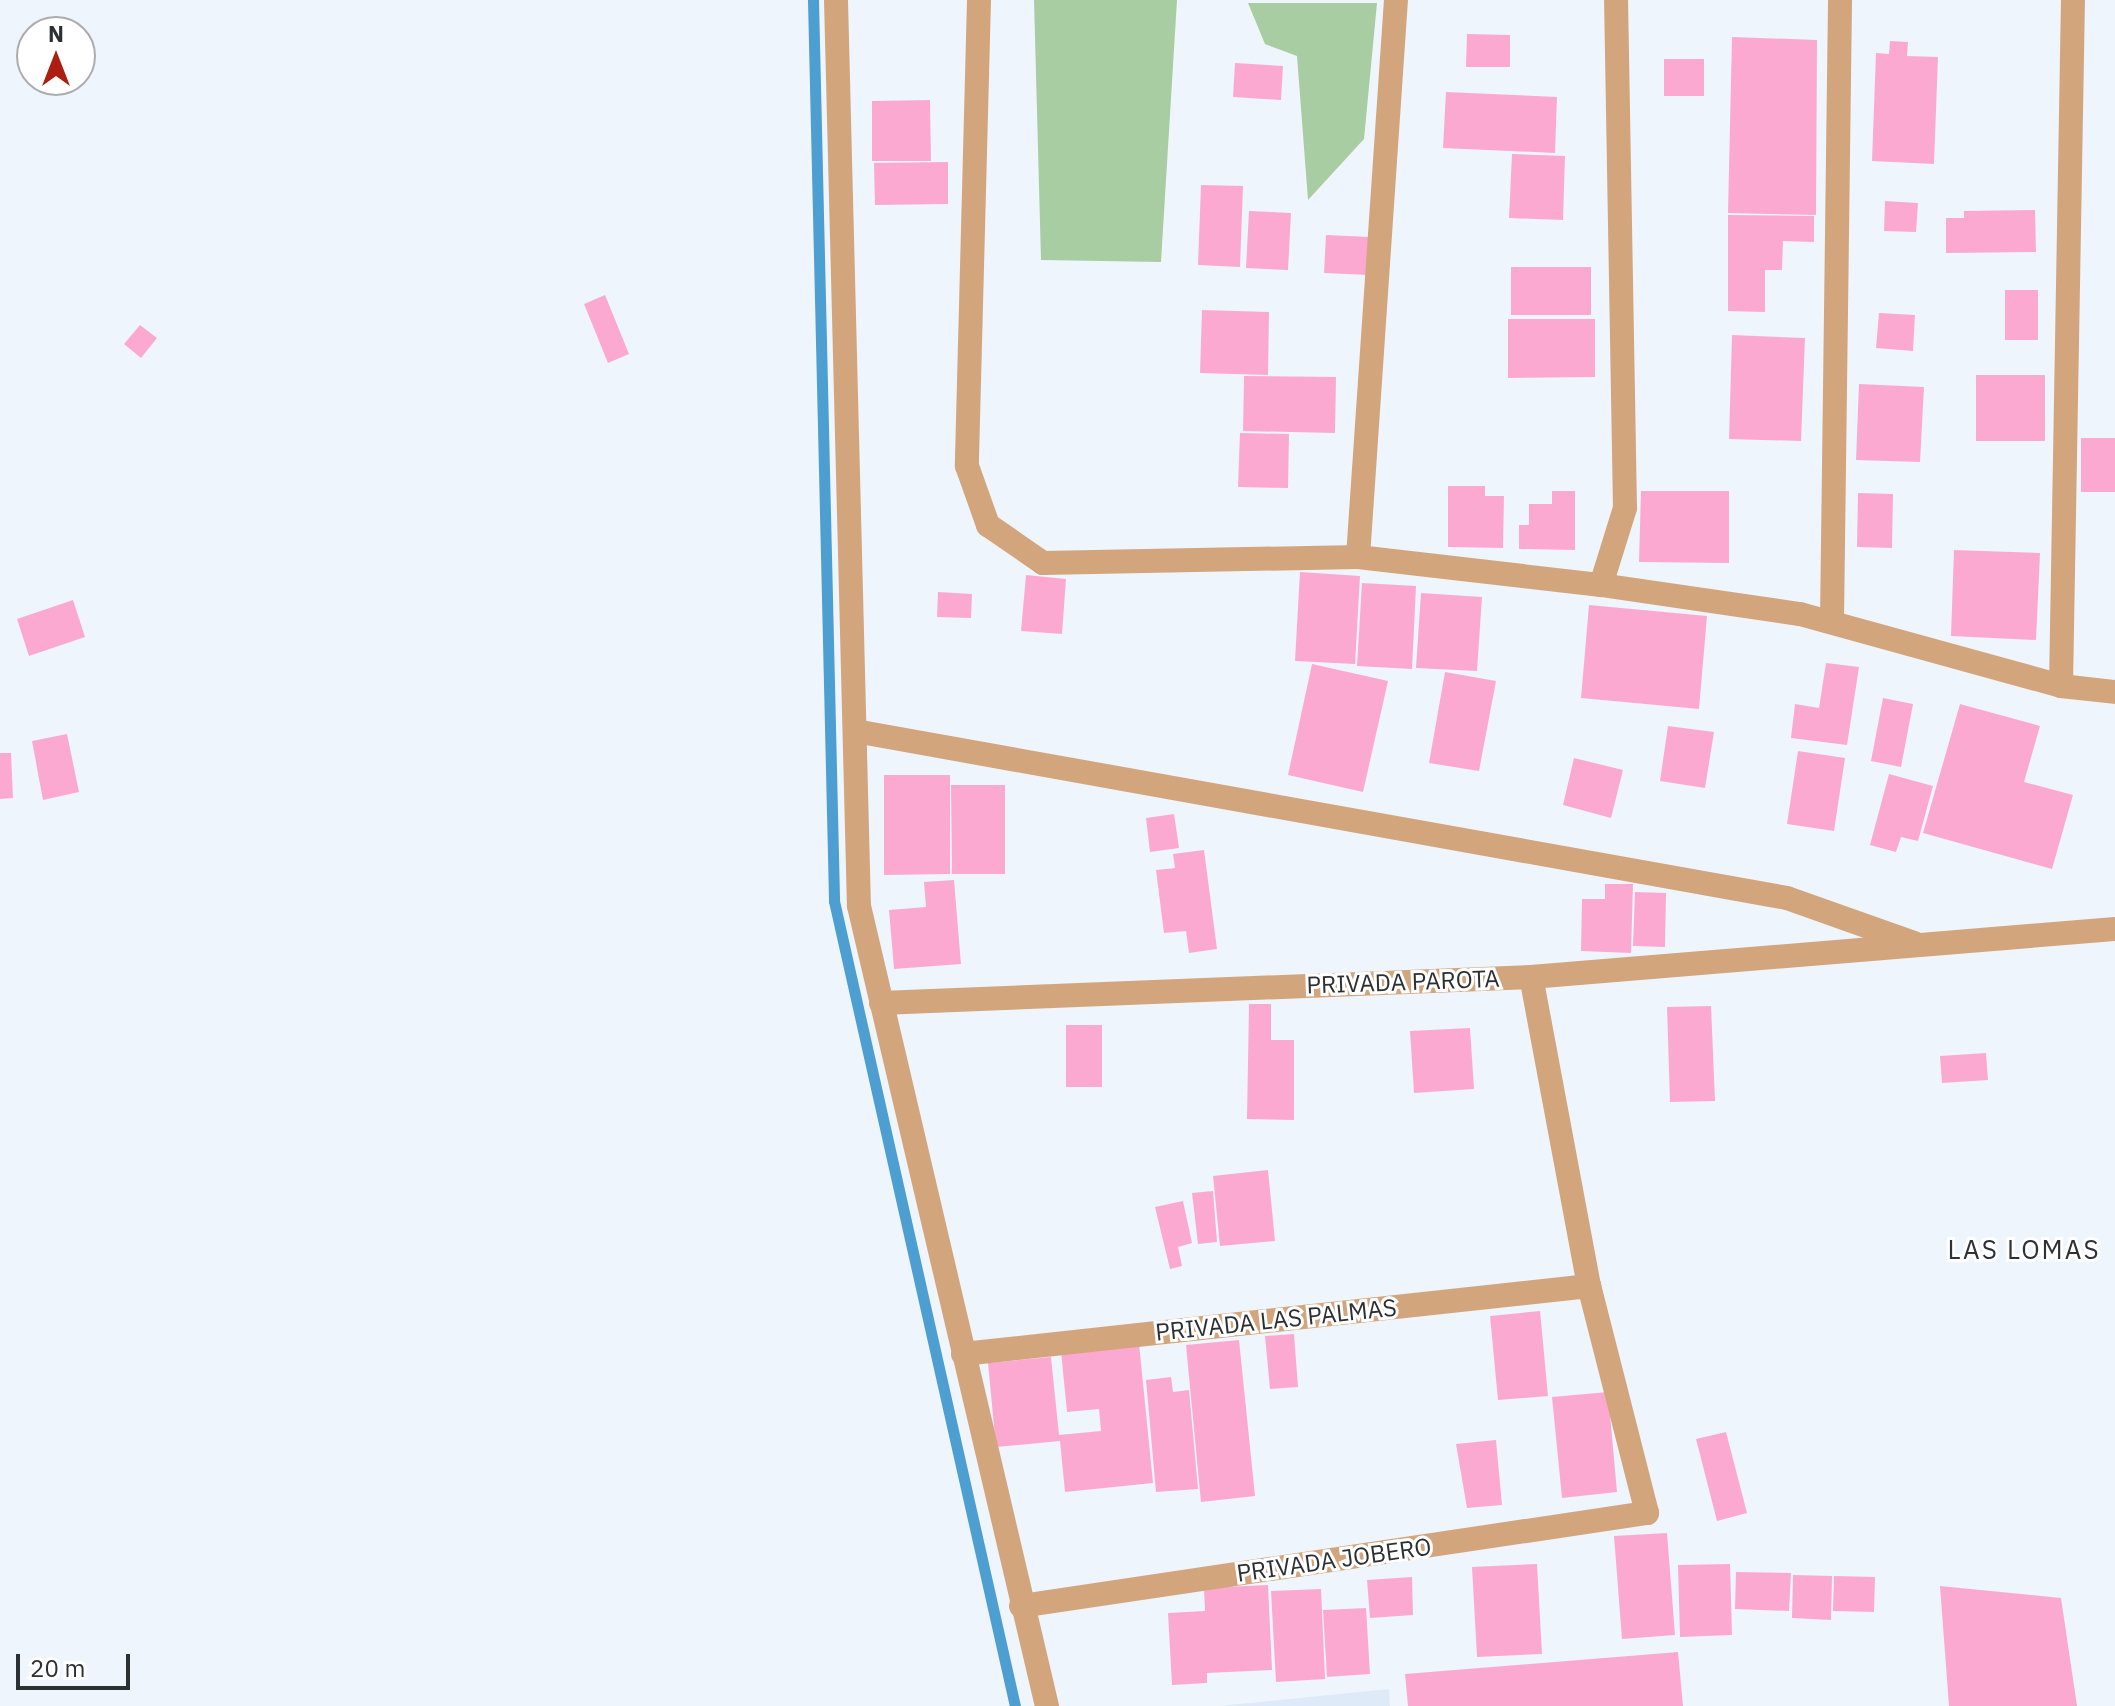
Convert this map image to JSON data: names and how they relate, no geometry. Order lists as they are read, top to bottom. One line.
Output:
{"streets":{"street":["PRIVADA PAROTA","PRIVADA LAS PALMAS","PRIVADA JOBERO"]},"crossings":[["PRIVADA LAS PALMAS","PRIVADA JOBERO"]],"districts":["LAS LOMAS"],"scale_bar":"20 m","north":"top"}
